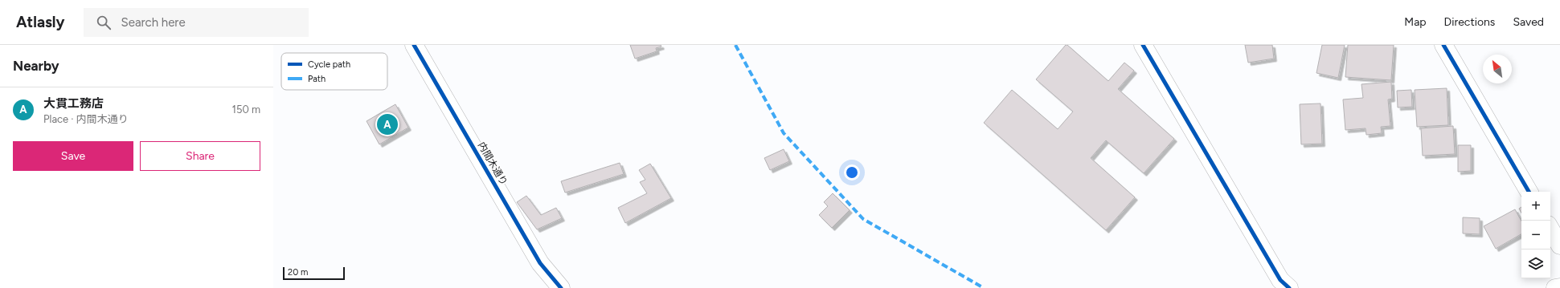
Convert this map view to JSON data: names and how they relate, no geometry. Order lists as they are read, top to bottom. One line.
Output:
{"streets":{"street":["内間木通り"]},"legend":["Cycle path","Path"],"scale_bar":"20 m","north":"top left","page":{"header":"Atlasly","search":"Search here","nav":["Map","Directions","Saved"],"heading":"Nearby","list":[{"mark":"A","name":"大貫工務店","note":"Place · 内間木通り","value":"150 m"}],"pins":"A","buttons":["Save","Share"],"map_buttons":["+","−"],"scale":"20 m"}}
